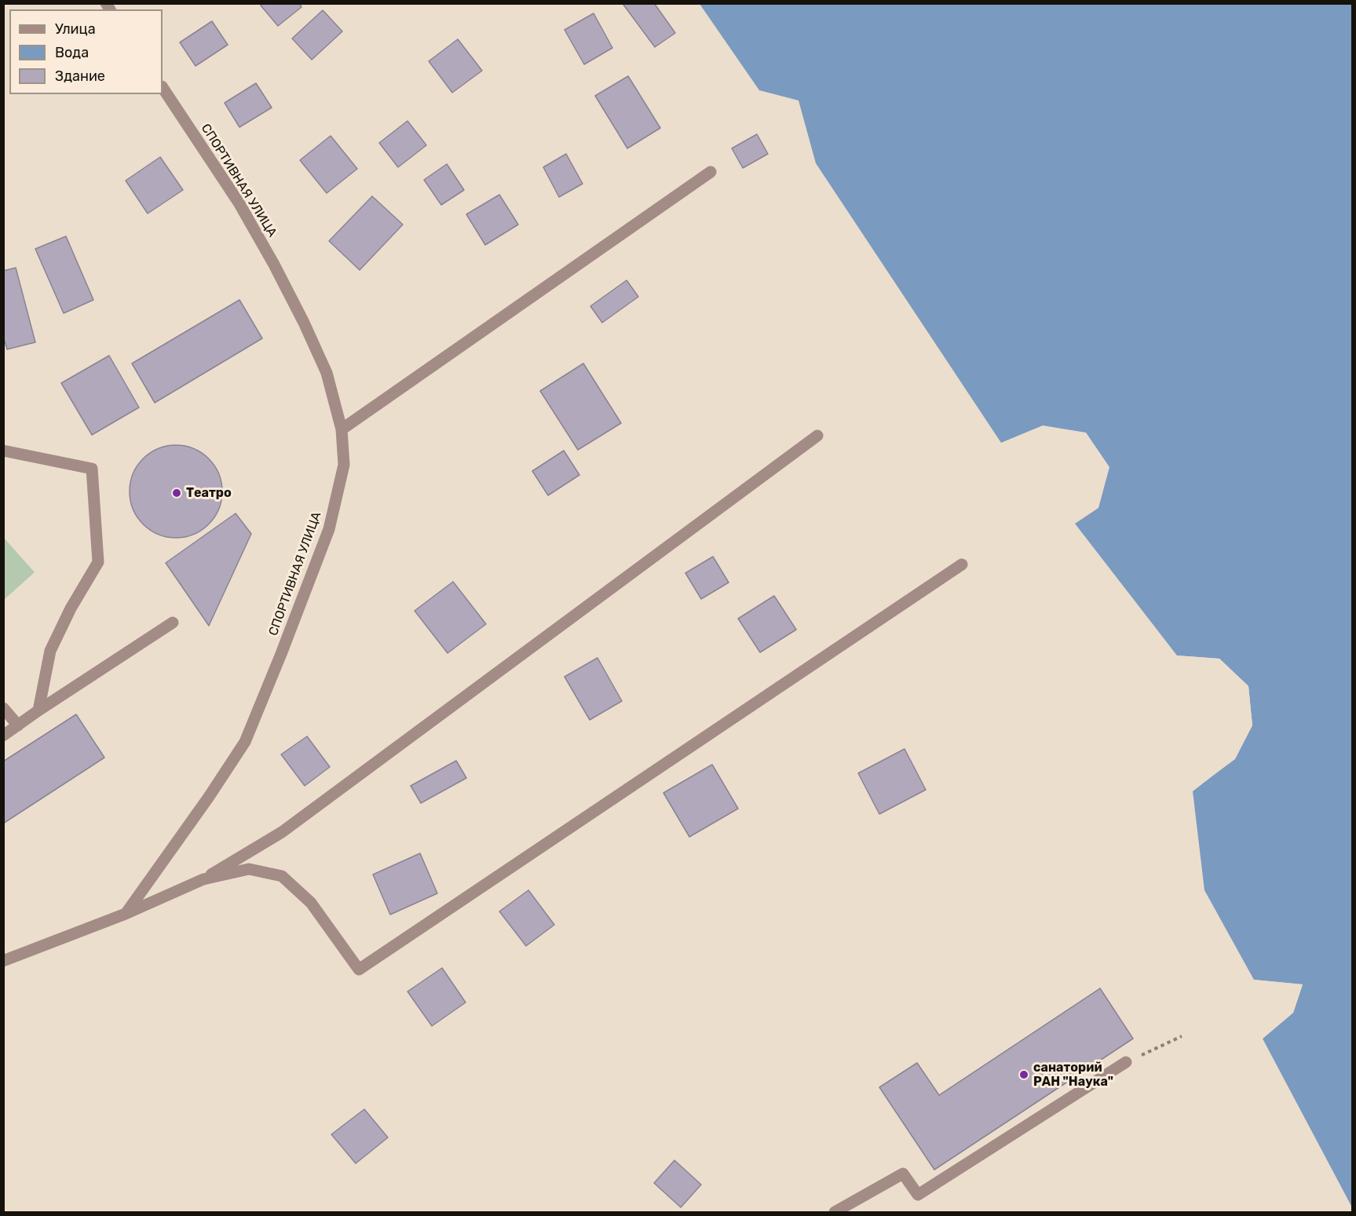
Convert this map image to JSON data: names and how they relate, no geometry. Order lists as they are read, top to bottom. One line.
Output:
{"streets":{"street":["СПОРТИВНАЯ УЛИЦА"]},"places":["Театро","санаторий РАН \"Наука\""],"legend":["Улица","Вода","Здание"]}
